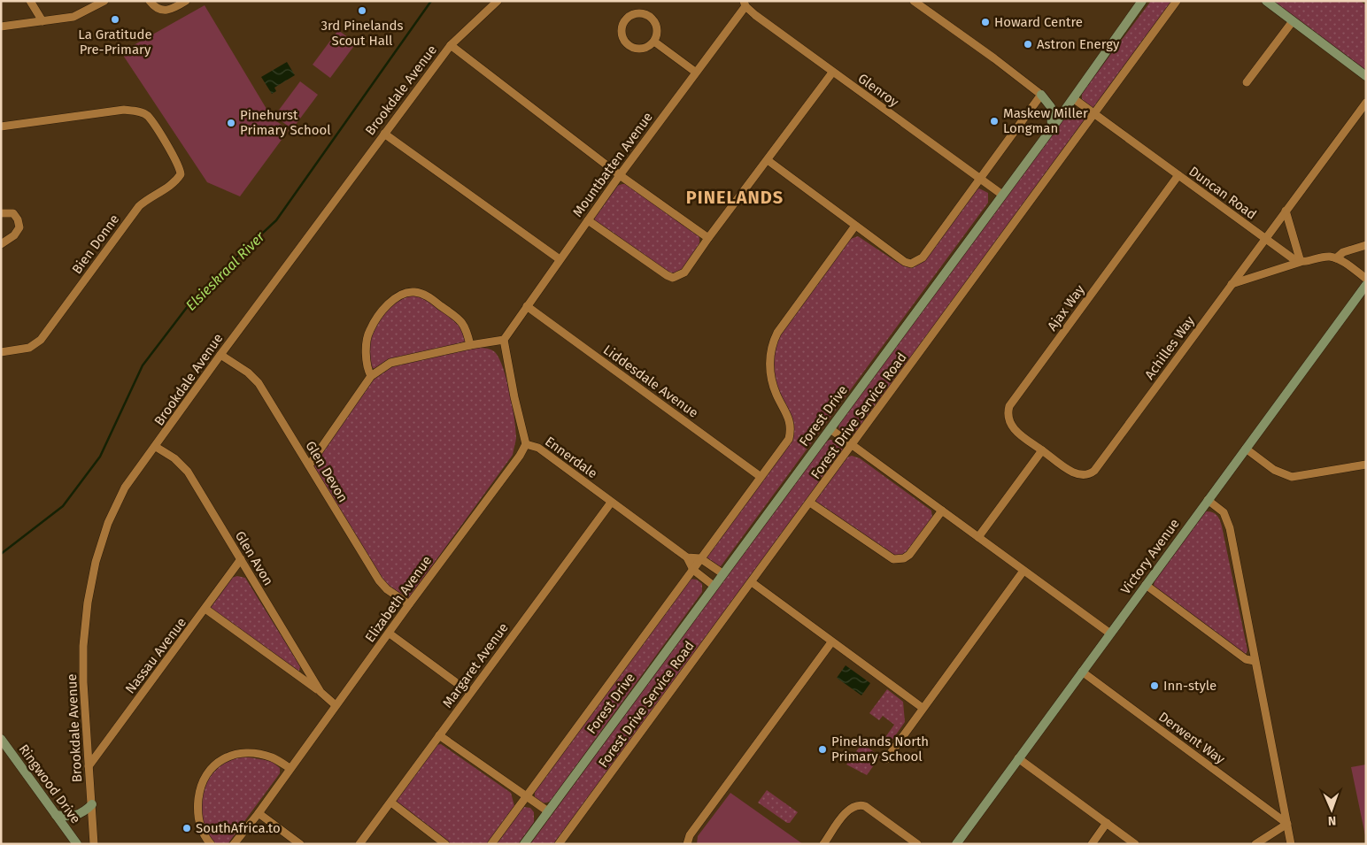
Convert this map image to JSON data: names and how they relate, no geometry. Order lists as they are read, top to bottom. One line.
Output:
{"streets":{"main road":["Forest Drive","Victory Avenue","Ringwood Drive"],"street":["Brookdale Avenue","Glenroy","Mountbatten Avenue","Duncan Road","Bien Donne","Ajax Way","Achilles Way","Liddesdale Avenue","Forest Drive Service Road","Ennerdale","Glen Devon","Glen Avon","Elizabeth Avenue","Nassau Avenue","Margaret Avenue","Derwent Way"]},"crossings":[["Brookdale Avenue","Glen Devon"],["Brookdale Avenue","Glen Avon"],["Brookdale Avenue","Nassau Avenue"],["Glenroy","Mountbatten Avenue"],["Glenroy","Forest Drive"],["Mountbatten Avenue","Liddesdale Avenue"],["Mountbatten Avenue","Ennerdale"],["Duncan Road","Ajax Way"],["Duncan Road","Achilles Way"],["Duncan Road","Forest Drive"],["Duncan Road","Forest Drive Service Road"],["Ajax Way","Achilles Way"],["Forest Drive","Ennerdale"],["Ennerdale","Elizabeth Avenue"],["Ennerdale","Margaret Avenue"],["Glen Devon","Elizabeth Avenue"],["Victory Avenue","Derwent Way"],["Glen Avon","Elizabeth Avenue"],["Glen Avon","Nassau Avenue"]],"districts":["PINELANDS"],"water":["Elsieskraal River"],"places":["3rd Pinelands Scout Hall","La Gratitude Pre-Primary","Howard Centre","Astron Energy","Maskew Miller Longman","Pinehurst Primary School","Inn-style","Pinelands North Primary School","SouthAfrica.to"],"north":"bottom"}
